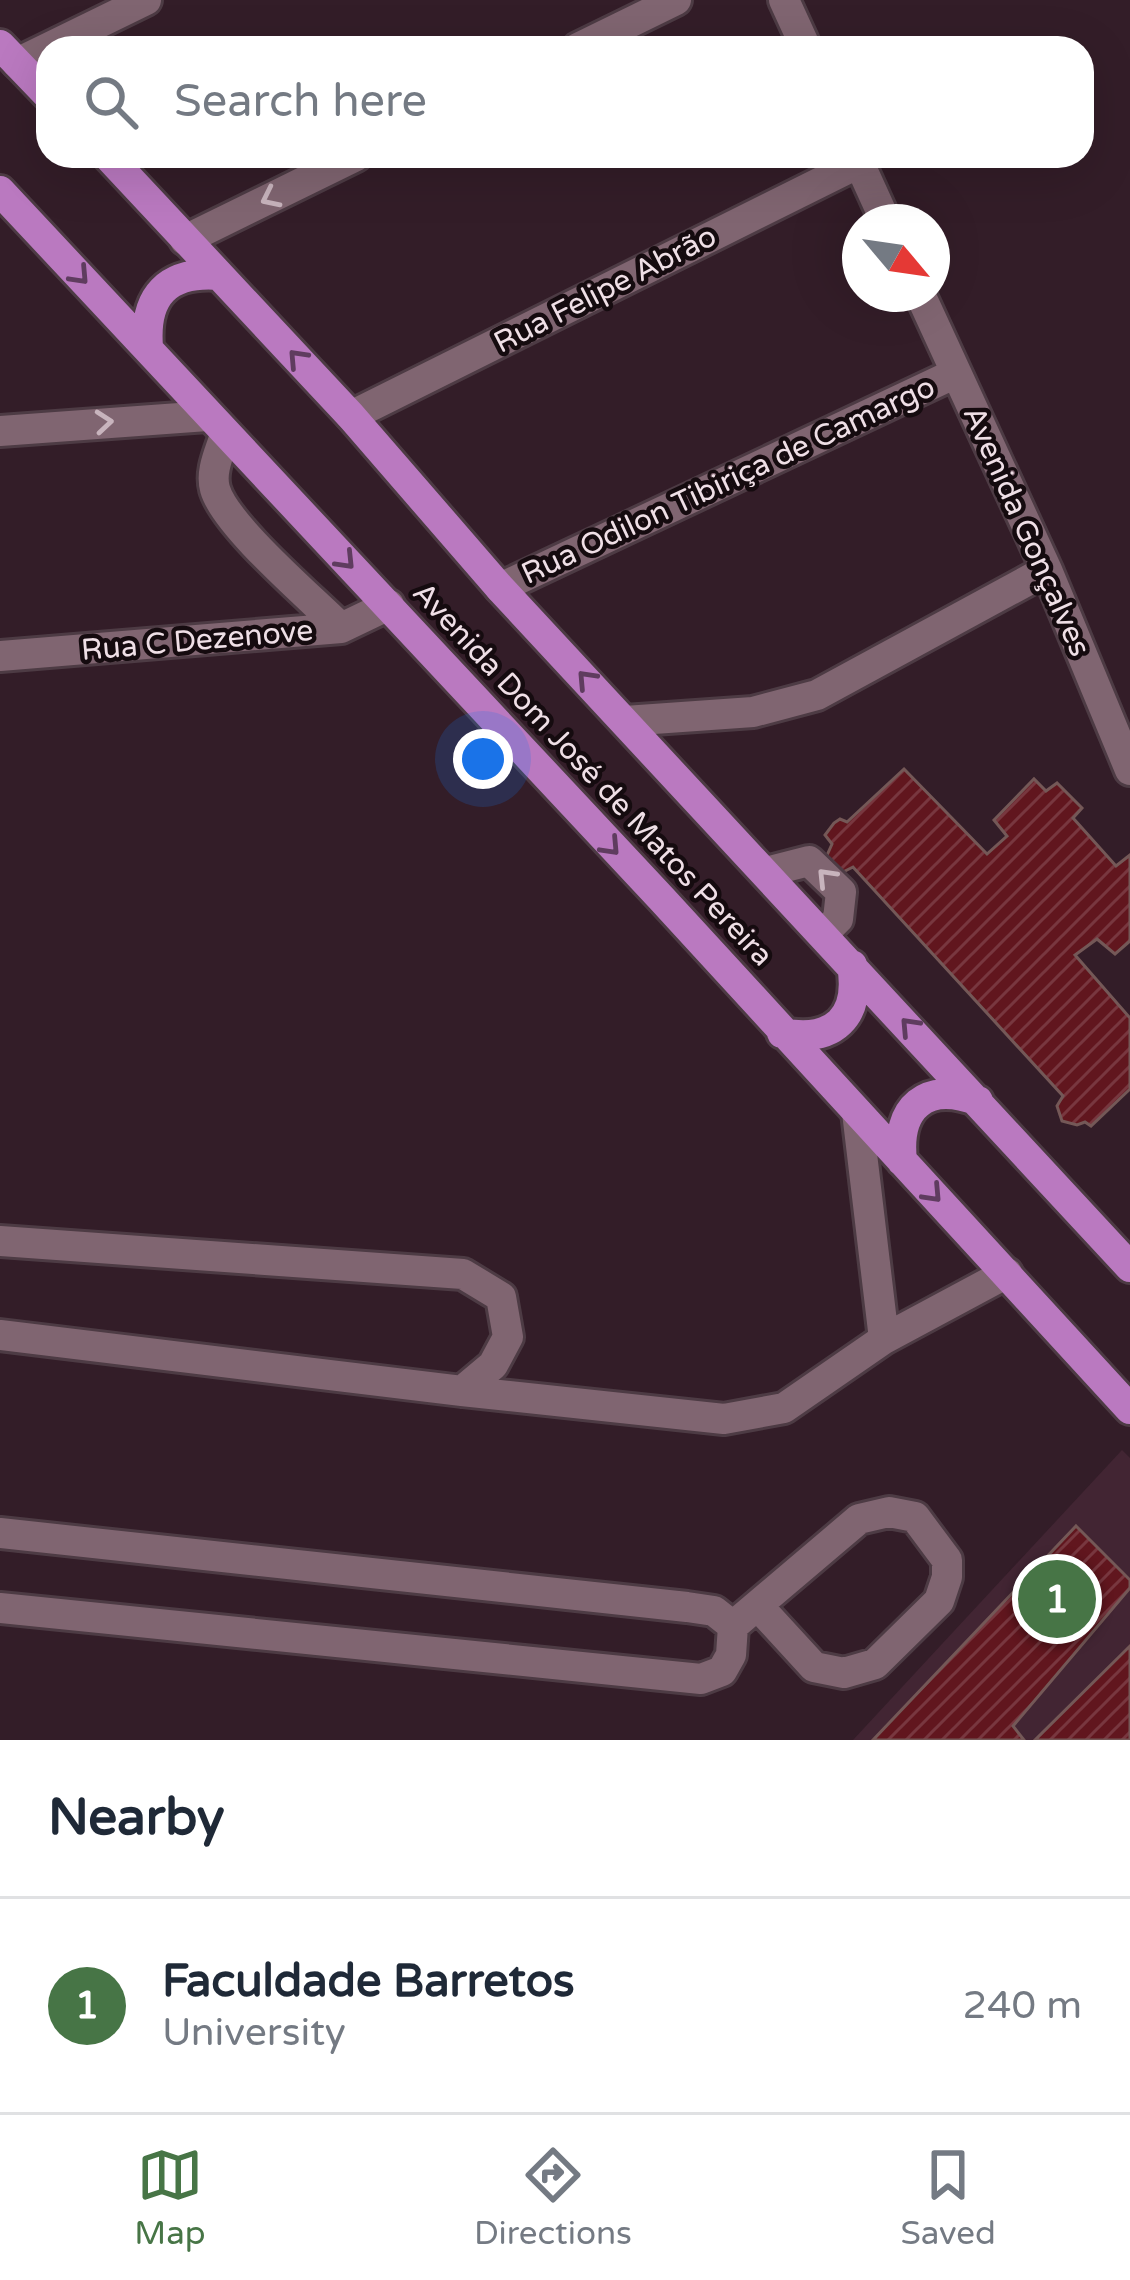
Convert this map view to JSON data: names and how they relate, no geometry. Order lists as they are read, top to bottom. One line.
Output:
{"streets":{"main road":["Avenida Dom José de Matos Pereira"],"street":["Rua Felipe Abrão","Rua Odilon Tibiriça de Camargo","Avenida Gonçalves","Rua C Dezenove"]},"crossings":[["Rua Felipe Abrão","Avenida Dom José de Matos Pereira"],["Rua Odilon Tibiriça de Camargo","Avenida Gonçalves"],["Rua Odilon Tibiriça de Camargo","Avenida Dom José de Matos Pereira"],["Rua C Dezenove","Avenida Dom José de Matos Pereira"]],"north":"bottom right","page":{"search":"Search here","pins":"1","heading":"Nearby","list":[{"mark":"1","name":"Faculdade Barretos","note":"University","value":"240 m"}],"nav":["Map","Directions","Saved"]}}
